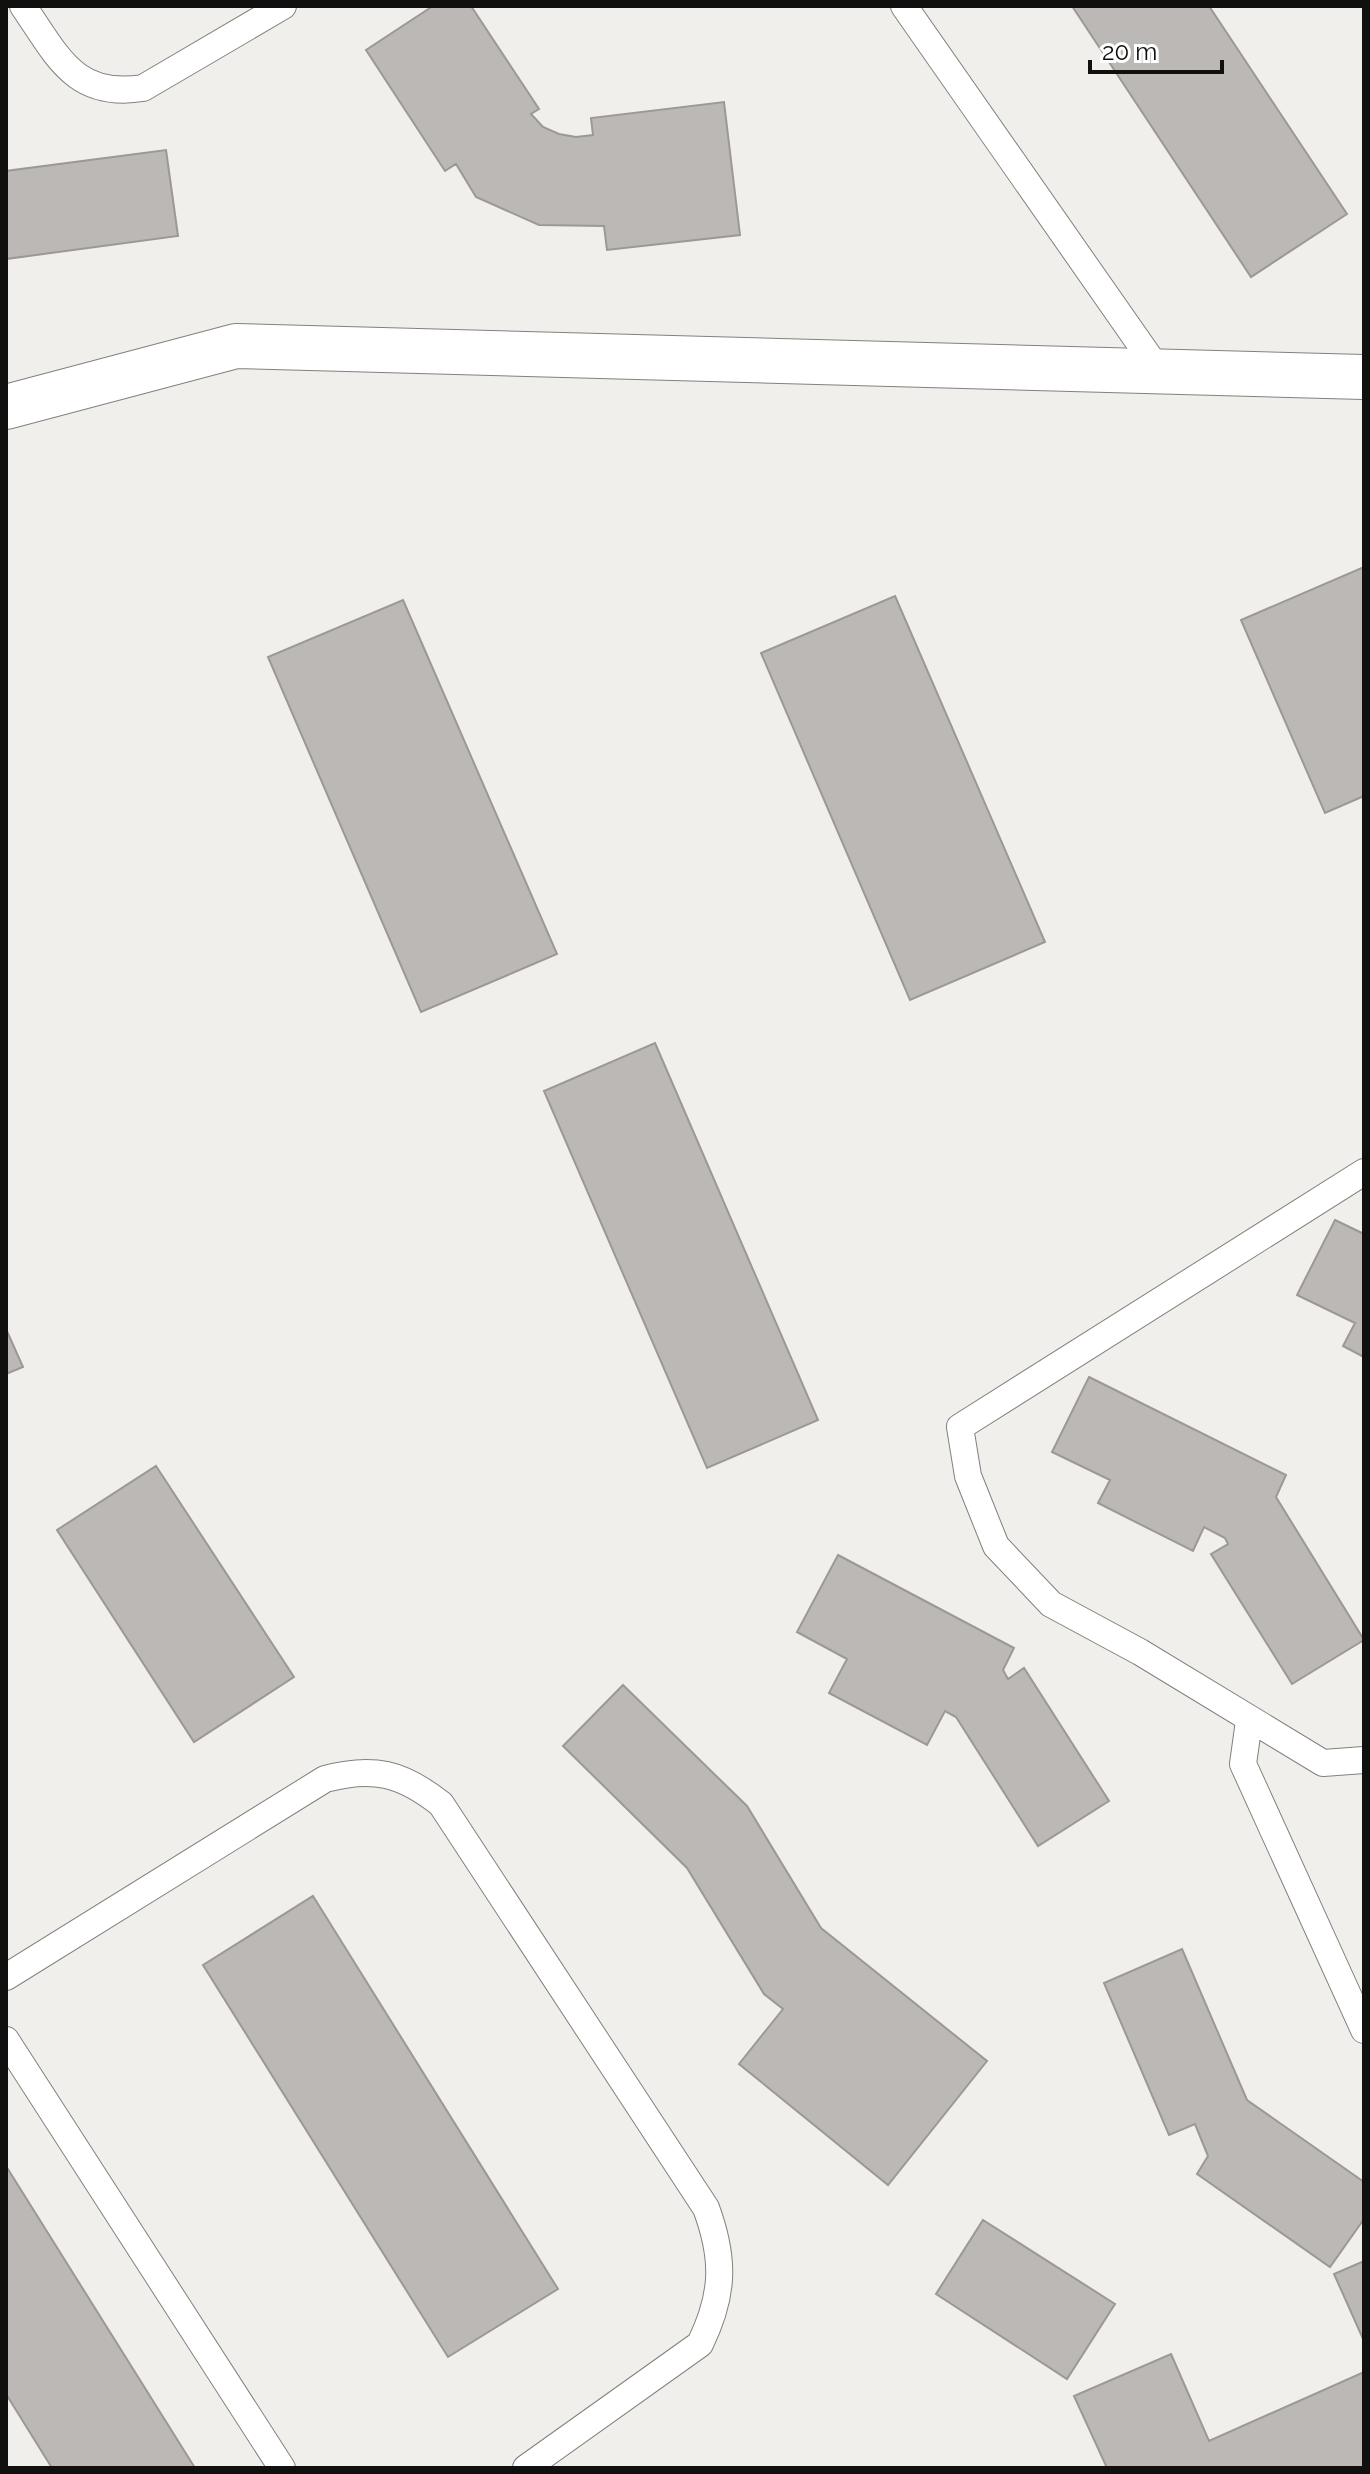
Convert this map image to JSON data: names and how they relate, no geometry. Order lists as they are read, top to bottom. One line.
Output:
{"scale_bar":"20 m"}
